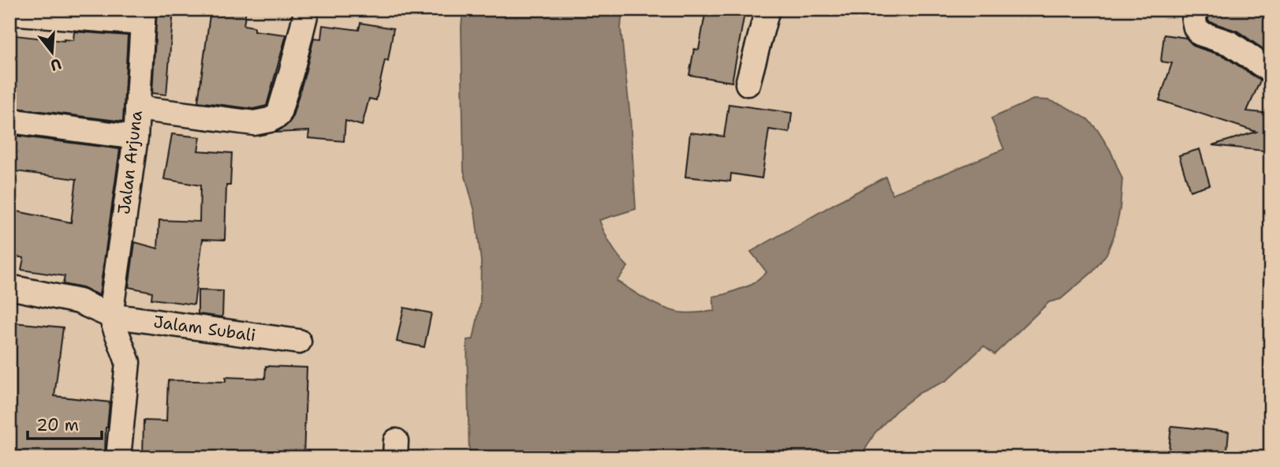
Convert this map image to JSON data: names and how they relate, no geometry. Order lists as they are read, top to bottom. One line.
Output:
{"streets":{"street":["Jalan Arjuna","Jalam Subali"]},"crossings":[["Jalan Arjuna","Jalam Subali"]],"scale_bar":"20 m","north":"bottom"}
